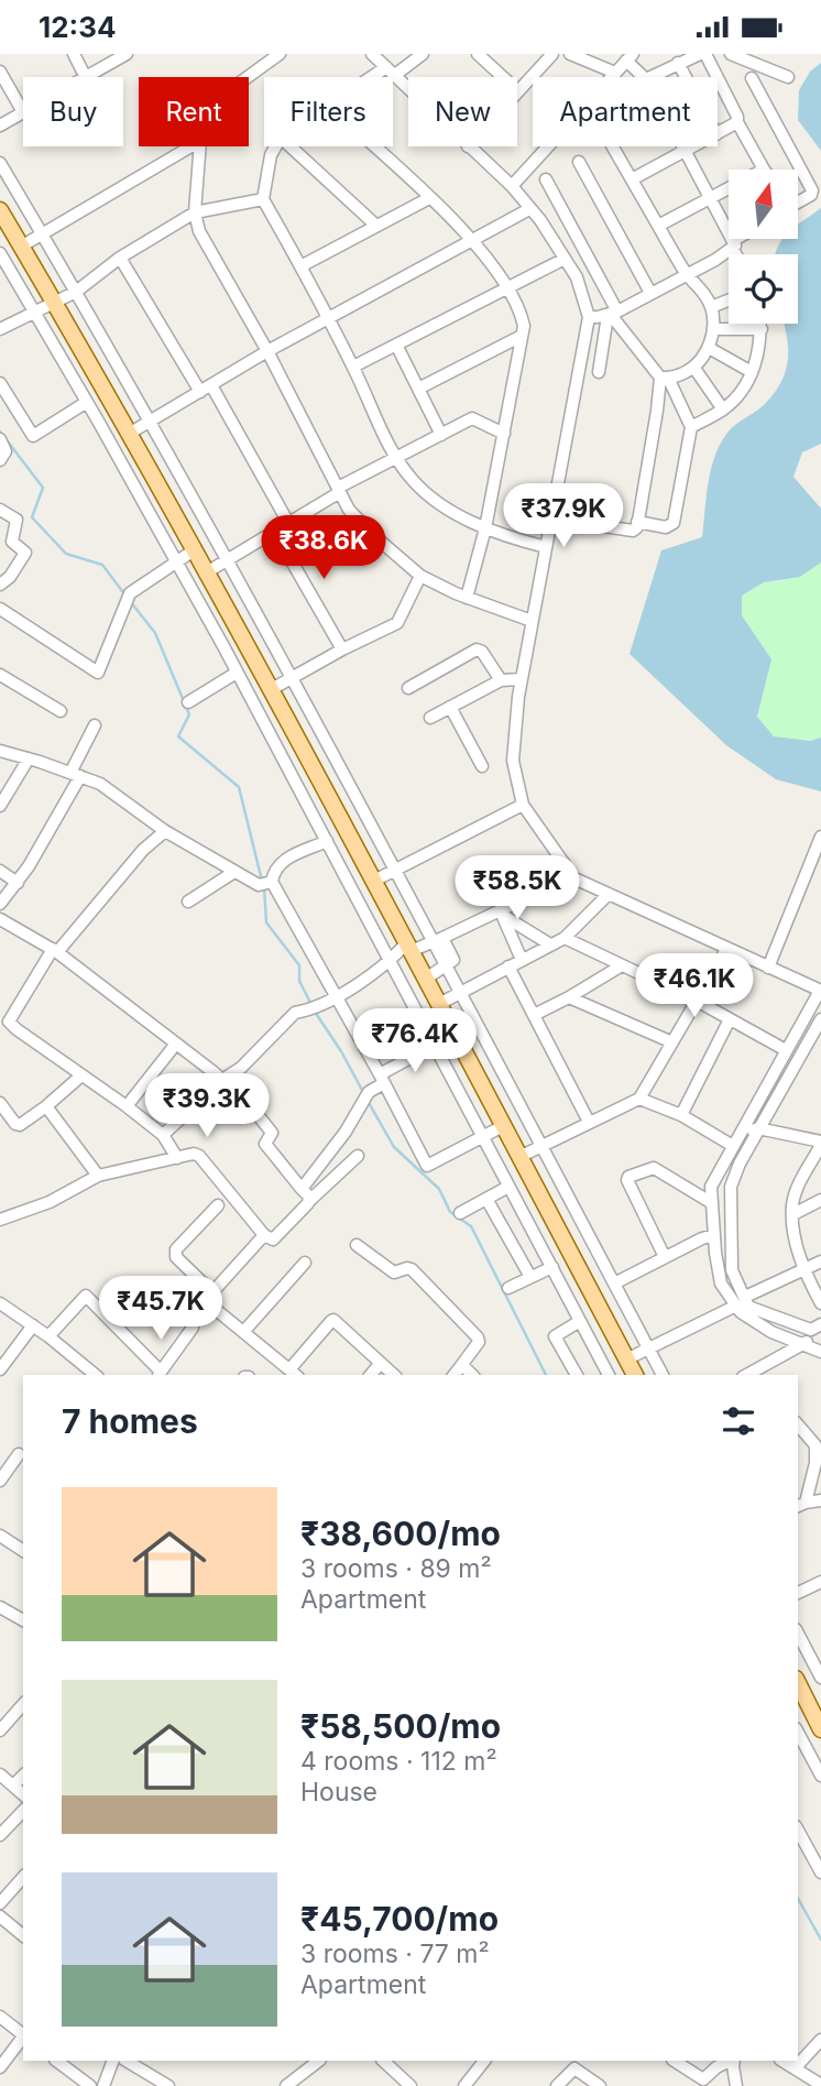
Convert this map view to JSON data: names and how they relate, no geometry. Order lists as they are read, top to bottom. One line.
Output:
{"north":"top","page":{"status":"12:34","chip":["Buy","Rent","Filters","New","Apartment"],"price":["₹37.9K","₹38.6K","₹58.5K","₹46.1K","₹76.4K","₹39.3K","₹45.7K"],"heading":"7 homes","list":[{"name":"₹38,600/mo","note":"3 rooms · 89 m² · Apartment"},{"name":"₹58,500/mo","note":"4 rooms · 112 m² · House"},{"name":"₹45,700/mo","note":"3 rooms · 77 m² · Apartment"}]}}
